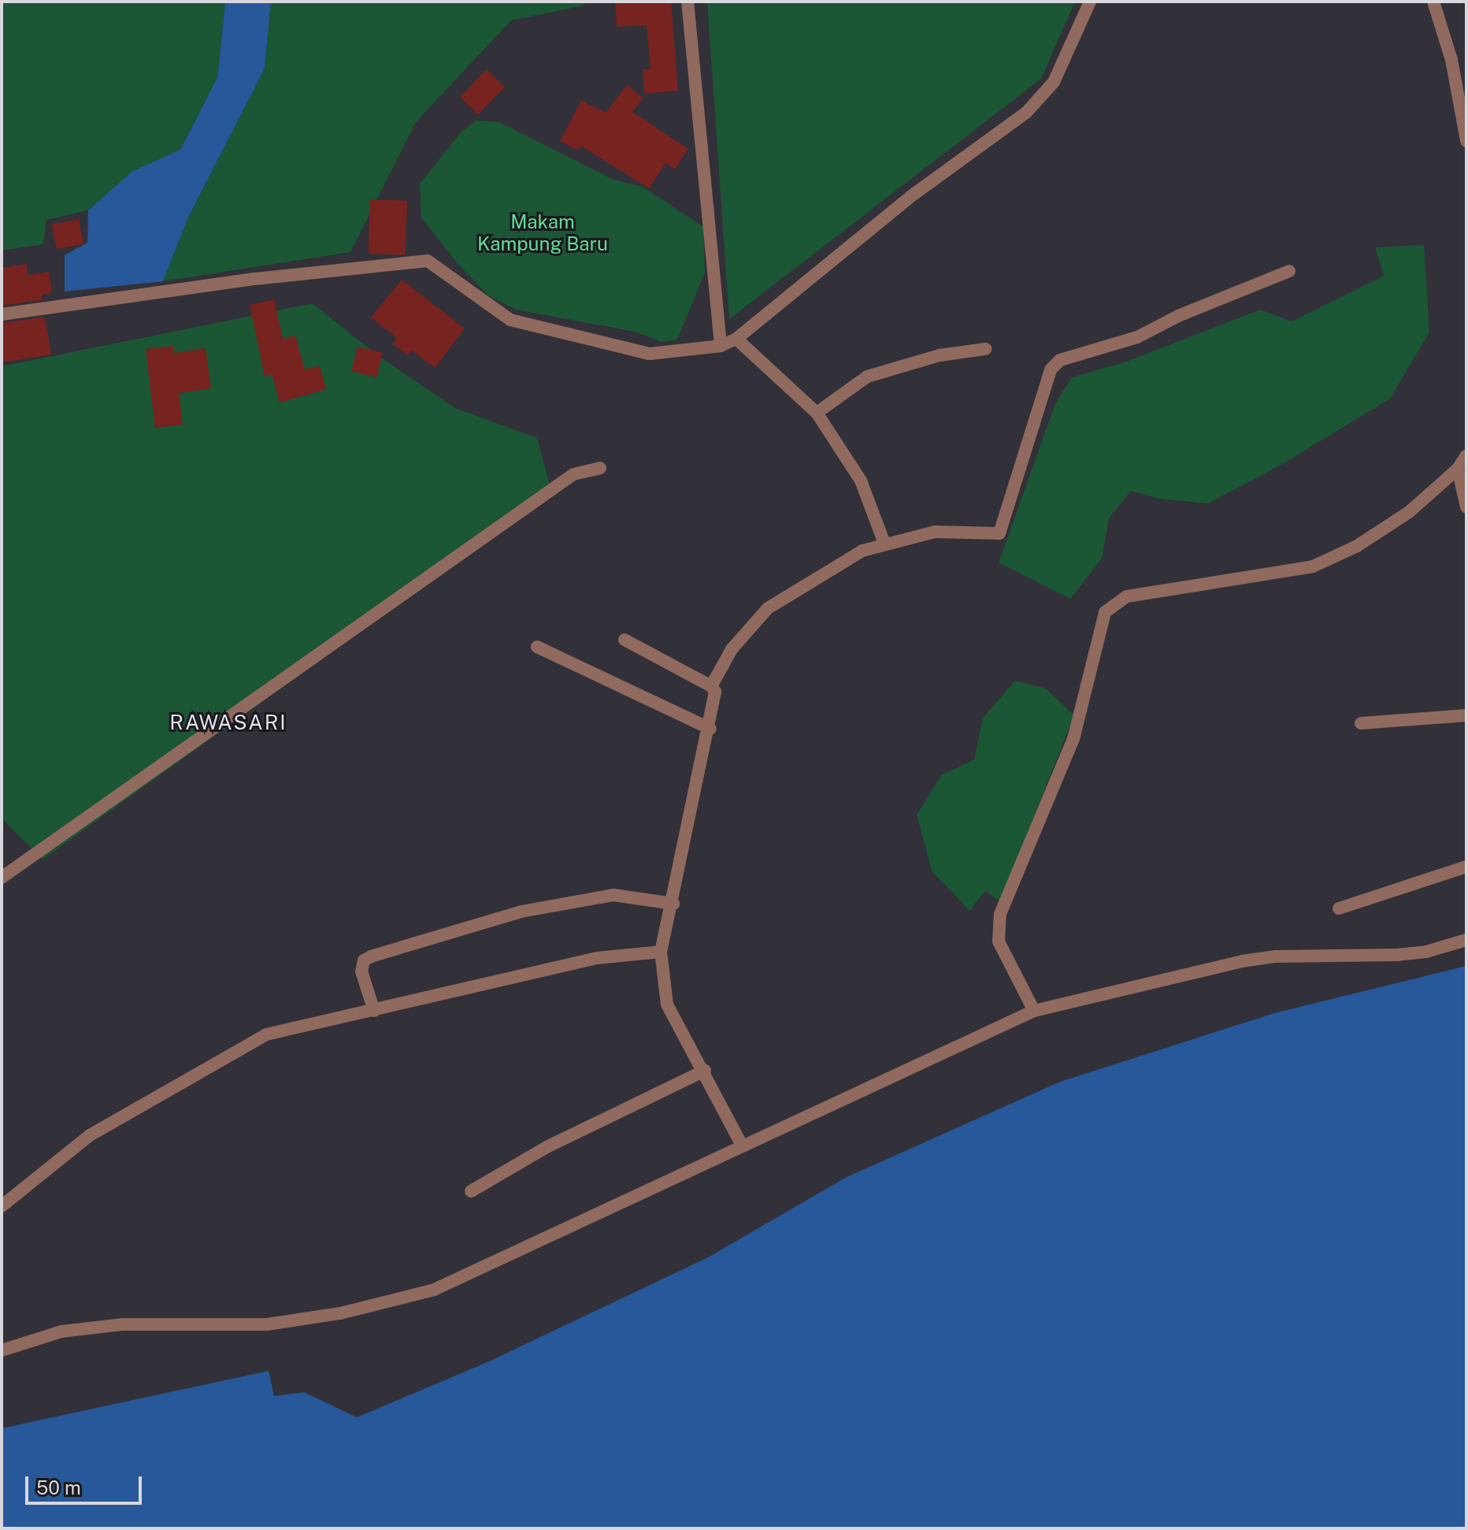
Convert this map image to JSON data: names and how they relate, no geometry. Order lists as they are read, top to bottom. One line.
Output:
{"districts":["RAWASARI"],"parks":["Makam Kampung Baru"],"scale_bar":"50 m"}
